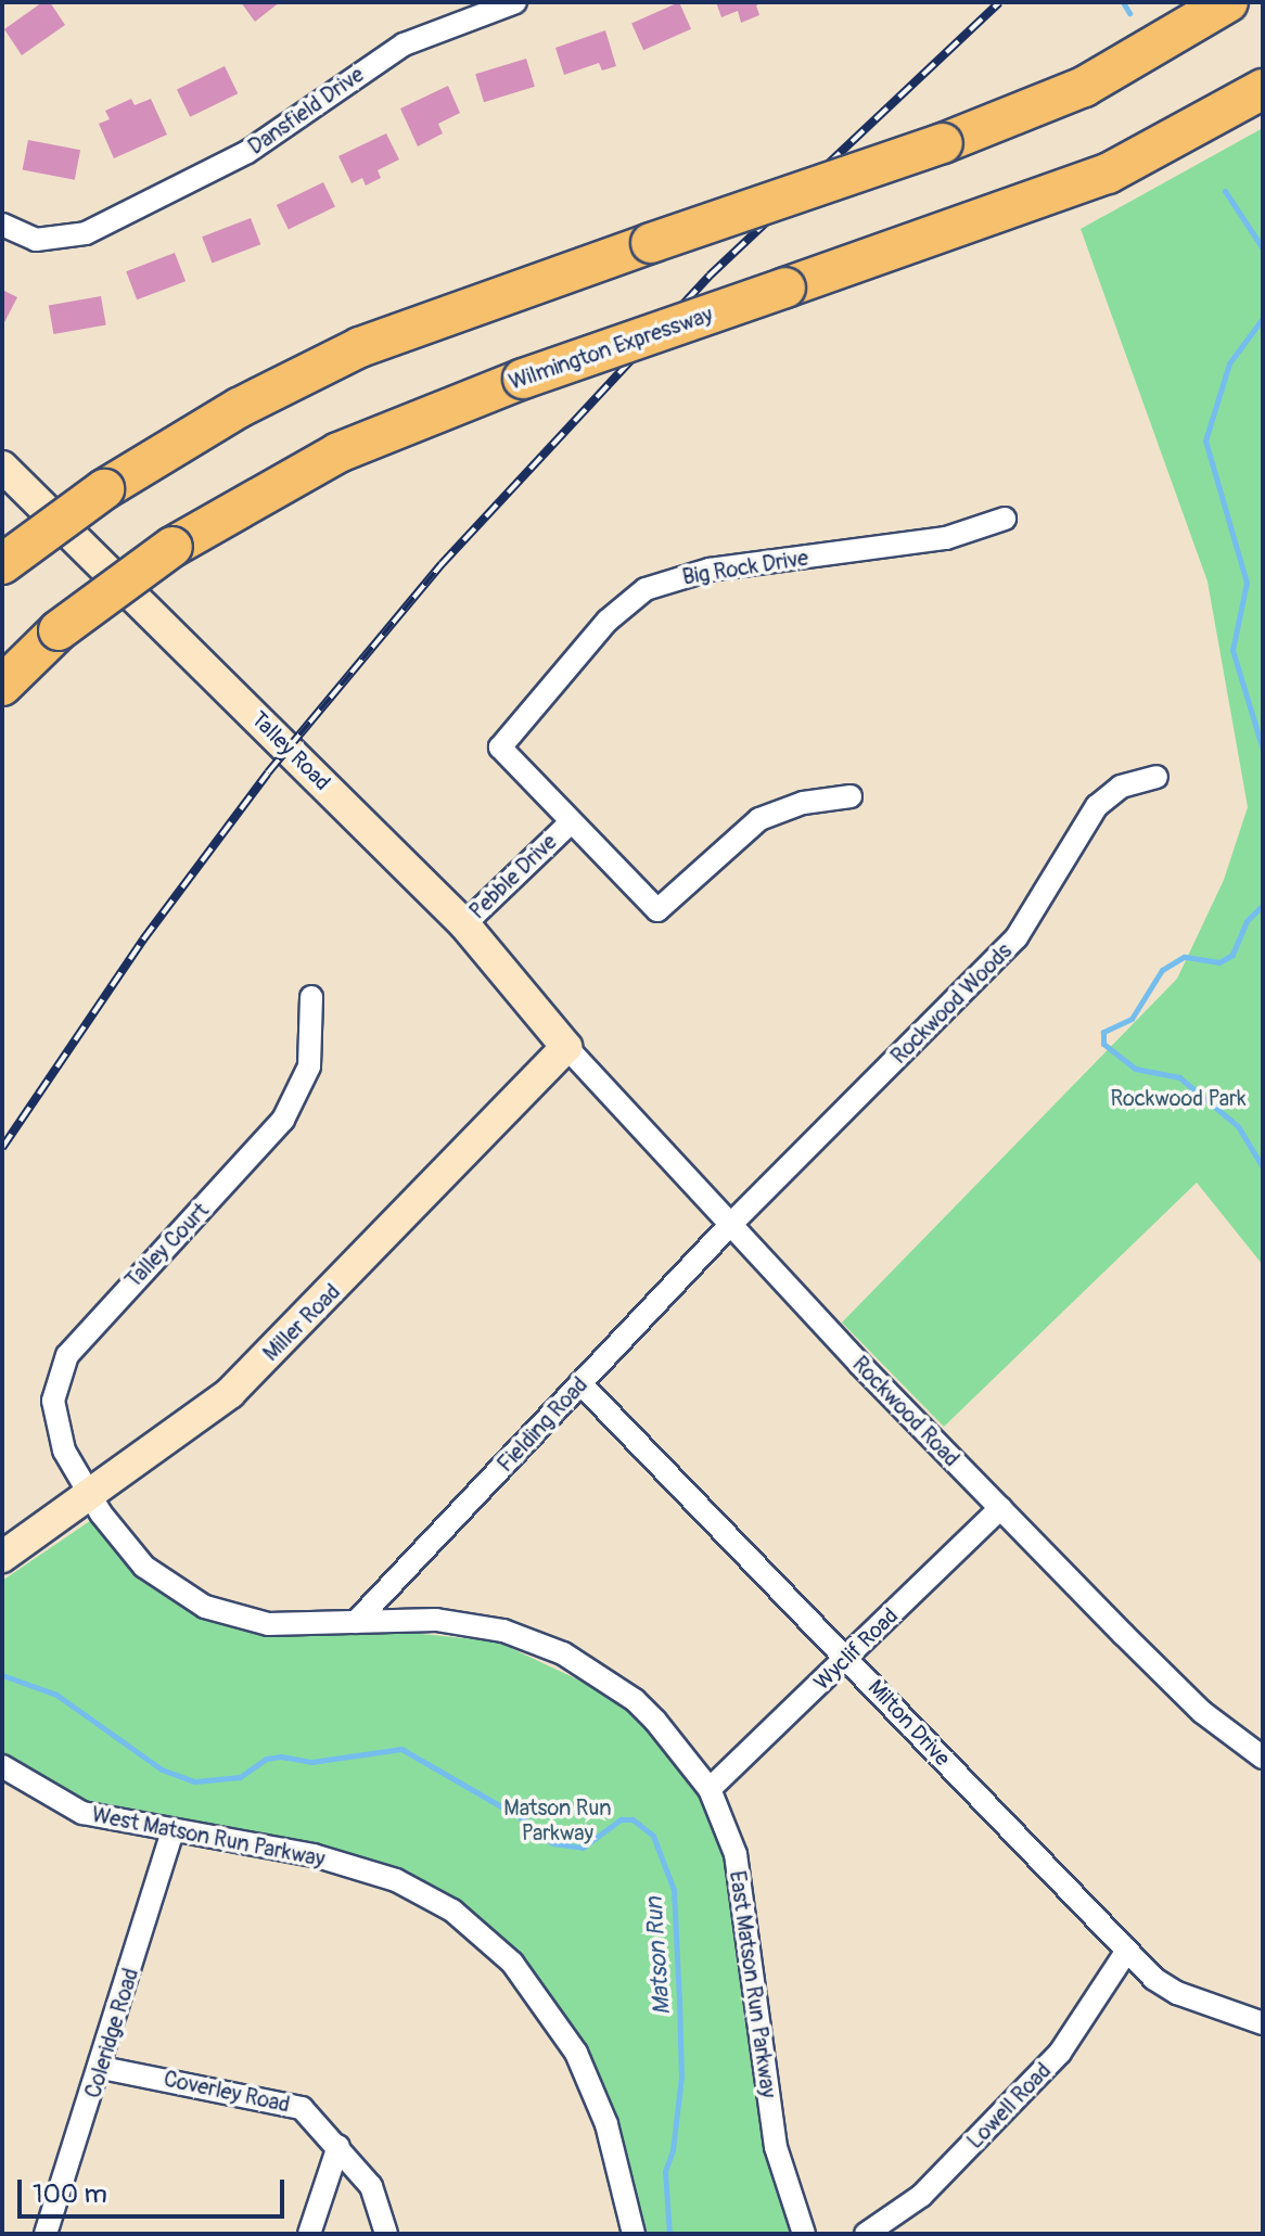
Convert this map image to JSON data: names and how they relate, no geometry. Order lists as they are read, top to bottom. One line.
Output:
{"streets":{"highway":["Wilmington Expressway"],"street":["Dansfield Drive","Big Rock Drive","Talley Road","Pebble Drive","Rockwood Woods","Talley Court","Miller Road","Rockwood Road","Fielding Road","Wyclif Road","Milton Drive","West Matson Run Parkway","East Matson Run Parkway","Coleridge Road","Coverley Road","Lowell Road"]},"crossings":[["Big Rock Drive","Pebble Drive"],["Talley Road","Pebble Drive"],["Talley Road","Miller Road"],["Talley Road","Rockwood Road"],["Rockwood Woods","Rockwood Road"],["Rockwood Woods","Fielding Road"],["Talley Court","Miller Road"],["Talley Court","East Matson Run Parkway"],["Miller Road","Rockwood Road"],["Miller Road","East Matson Run Parkway"],["Rockwood Road","Fielding Road"],["Rockwood Road","Wyclif Road"],["Fielding Road","Milton Drive"],["Fielding Road","East Matson Run Parkway"],["Wyclif Road","Milton Drive"],["Wyclif Road","East Matson Run Parkway"],["Milton Drive","Lowell Road"],["West Matson Run Parkway","Coleridge Road"],["Coleridge Road","Coverley Road"]],"water":["Matson Run"],"parks":["Rockwood Park","Matson Run Parkway"],"scale_bar":"100 m"}
